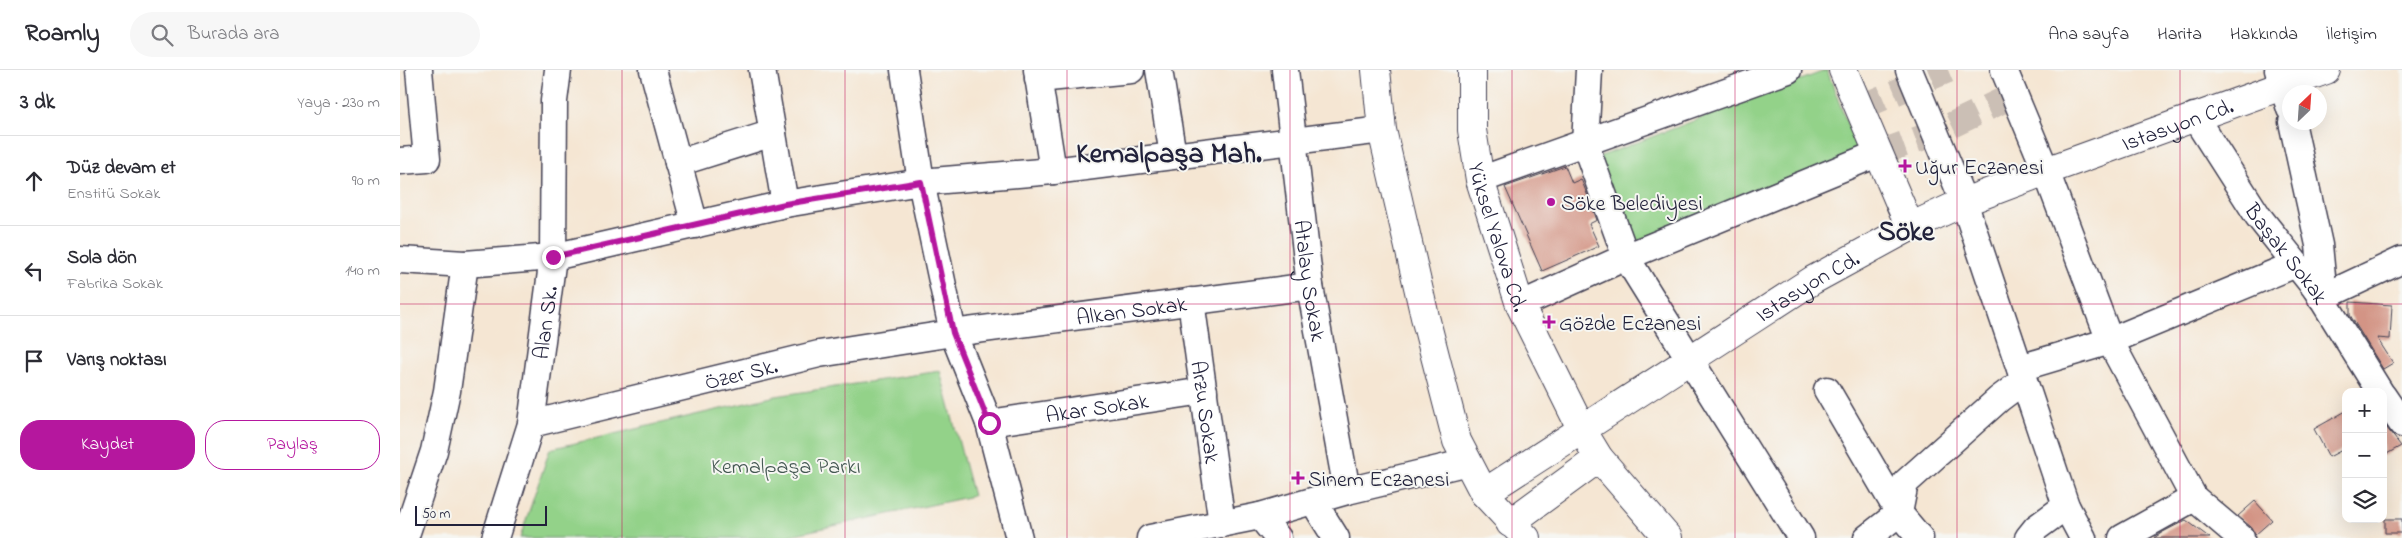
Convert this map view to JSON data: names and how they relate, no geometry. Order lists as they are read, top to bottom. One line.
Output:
{"streets":{"main road":["Istasyon Cd.","Yüksel Yalova Cd."],"street":["Başak Sokak","Atalay Sokak","Alkan Sokak","Alan Sk.","Özer Sk.","Akar Sokak","Arzu Sokak"]},"crossings":[["Istasyon Cd.","Yüksel Yalova Cd."],["Istasyon Cd.","Başak Sokak"],["Atalay Sokak","Alkan Sokak"],["Alkan Sokak","Özer Sk."],["Alkan Sokak","Arzu Sokak"],["Alan Sk.","Özer Sk."],["Akar Sokak","Arzu Sokak"]],"districts":["Kemalpaşa Mah.","Söke"],"parks":["Kemalpaşa Parkı"],"places":{"health":["Uğur Eczanesi","Gözde Eczanesi","Sinem Eczanesi"],"other":["Söke Belediyesi"]},"scale_bar":"50 m","north":"top right","page":{"header":"Roamly","search":"Burada ara","nav":["Ana sayfa","Harita","Hakkında","İletişim"],"heading":["3 dk","Yaya · 230 m"],"list":[["Düz devam et","Enstitü Sokak","90 m"],["Sola dön","Fabrika Sokak","140 m"],"Varış noktası"],"map_buttons":["+","−"],"buttons":["Kaydet","Paylaş"],"scale":"50 m"}}
